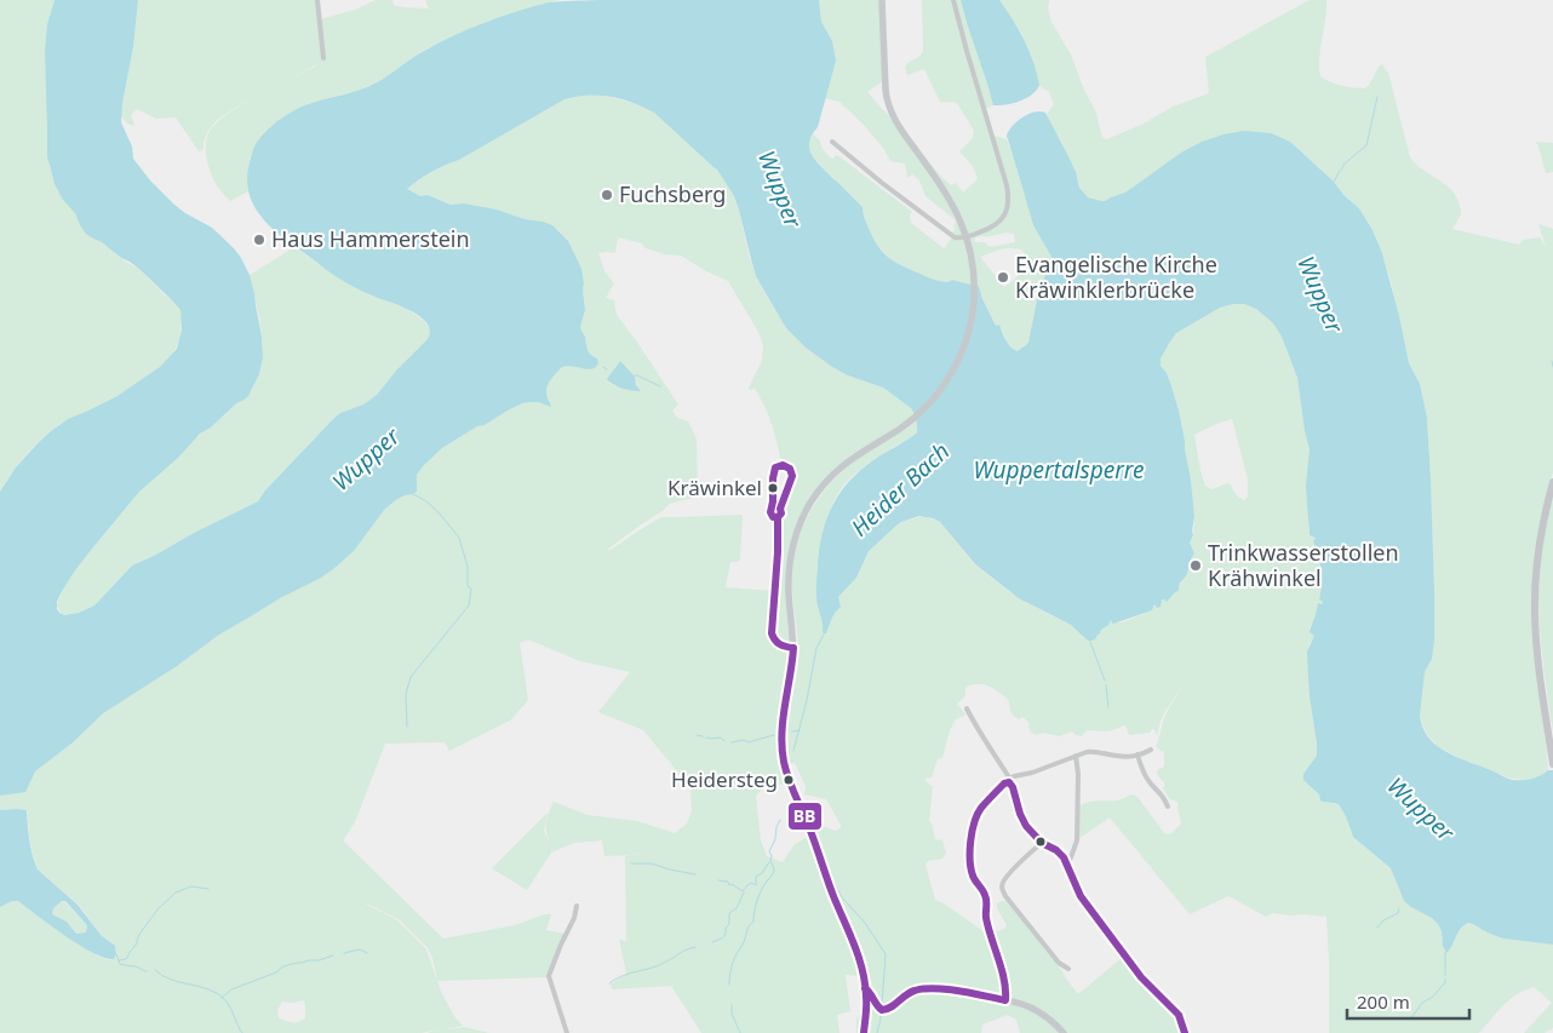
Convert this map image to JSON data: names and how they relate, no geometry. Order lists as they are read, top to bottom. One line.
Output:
{"water":["Wupper","Wuppertalsperre","Heider Bach"],"places":["Fuchsberg","Haus Hammerstein","Evangelische Kirche Kräwinklerbrücke","Kräwinkel","Trinkwasserstollen Krähwinkel","Heidersteg"],"lines":["transit line BB"],"scale_bar":"200 m"}
